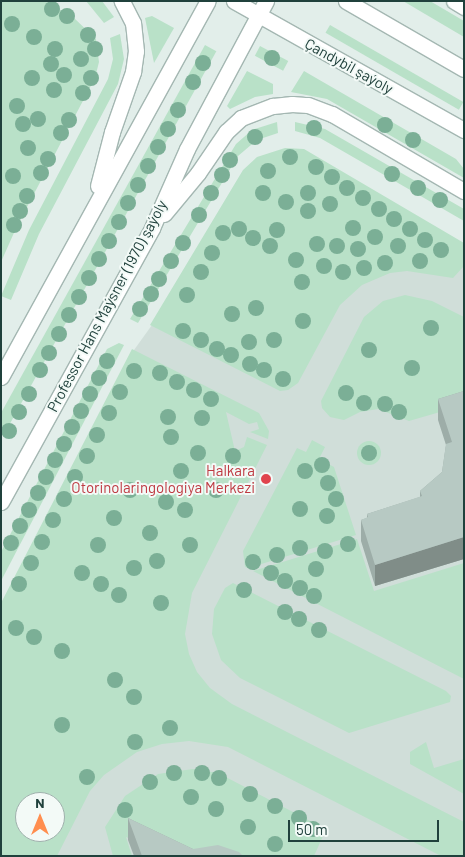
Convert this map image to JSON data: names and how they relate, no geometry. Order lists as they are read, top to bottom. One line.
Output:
{"streets":{"street":["Çandybil şaýoly","Professor Hans Maýsner (1970) şaýoly"]},"crossings":[["Çandybil şaýoly","Professor Hans Maýsner (1970) şaýoly"]],"places":["Halkara Otorinolaringologiya Merkezi"],"scale_bar":"50 m","north":"top"}
